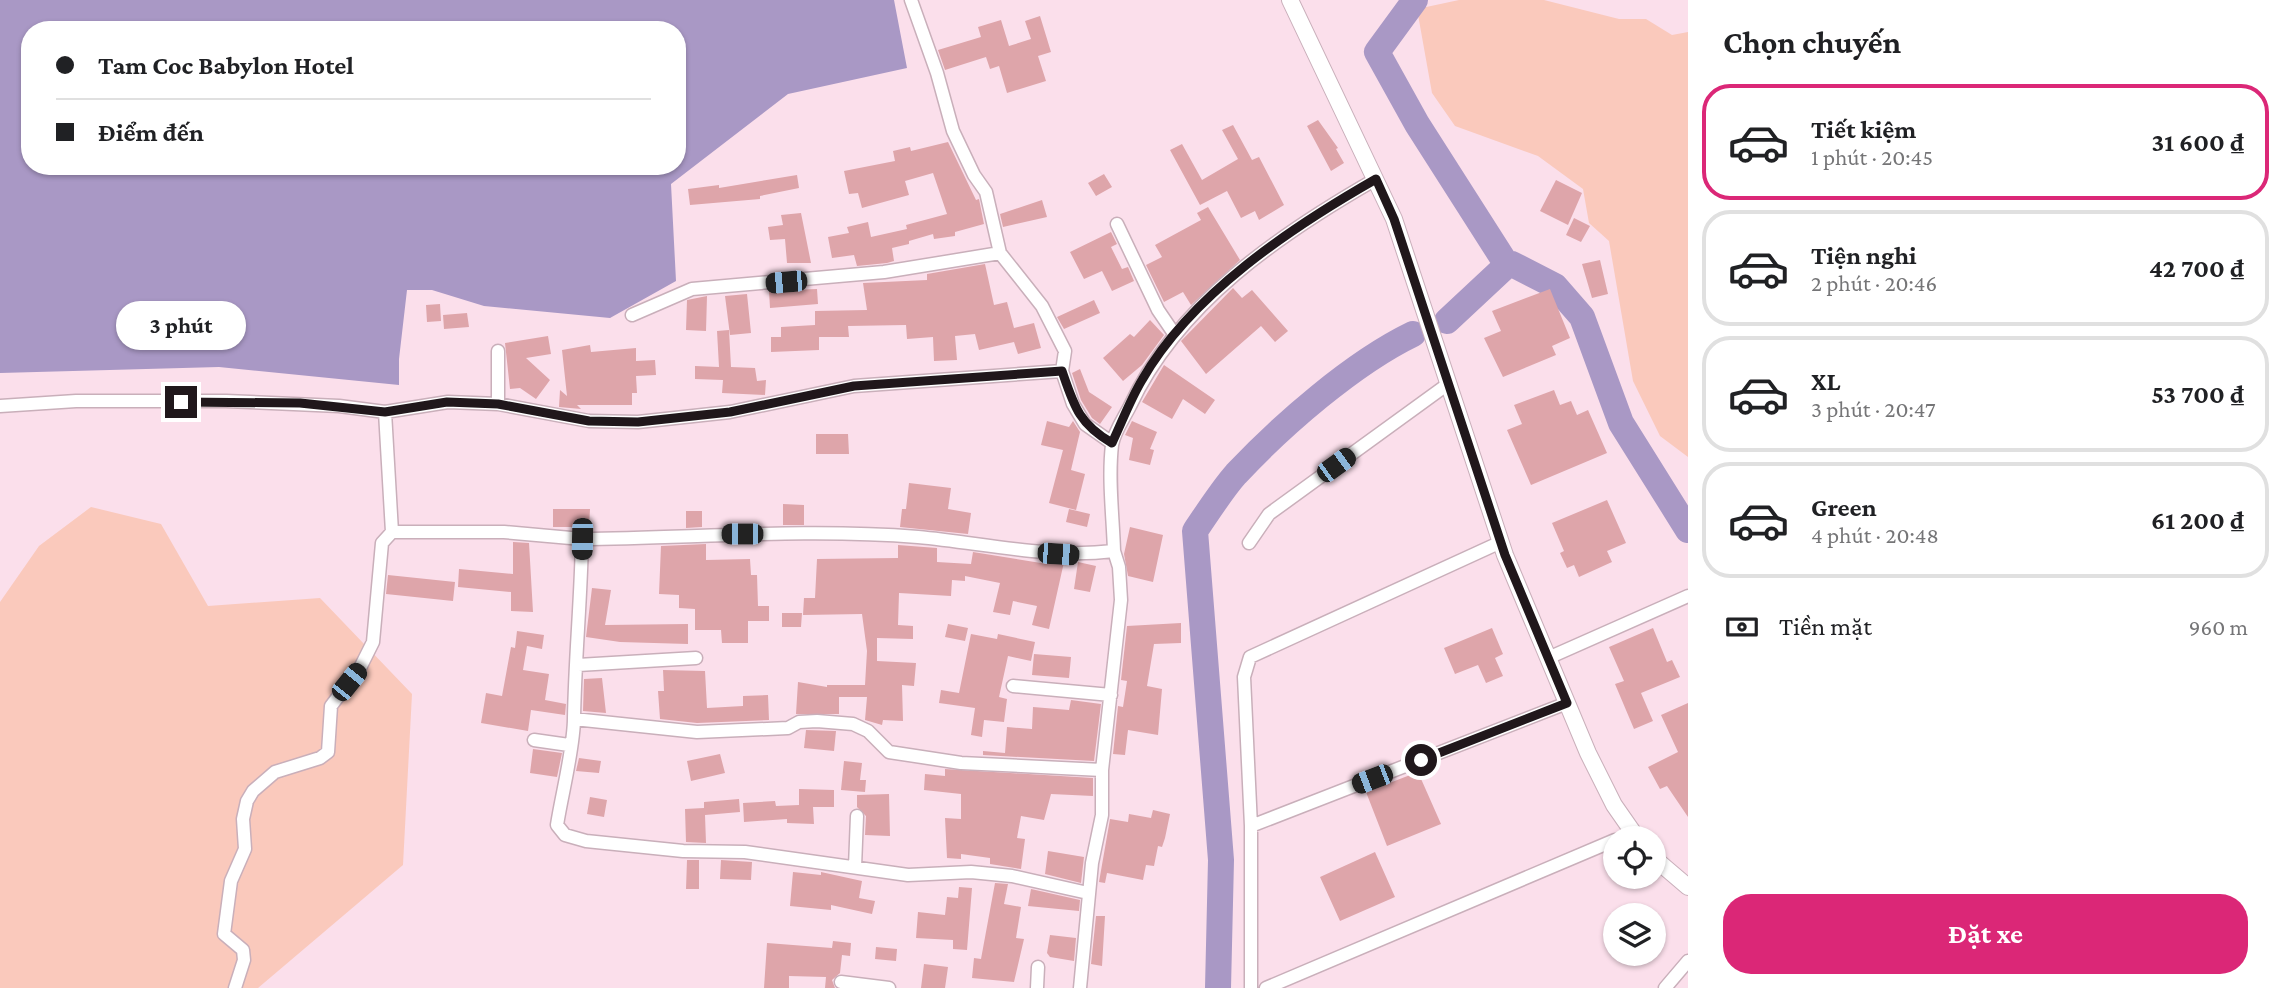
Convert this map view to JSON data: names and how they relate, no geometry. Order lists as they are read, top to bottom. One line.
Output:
{"page":{"heading":"Chọn chuyến","banner":["Tam Coc Babylon Hotel","Điểm đến"],"list":[{"name":"Tiết kiệm","note":"1 phút · 20:45","value":"31 600 ₫"},{"name":"Tiện nghi","note":"2 phút · 20:46","value":"42 700 ₫"},{"name":"XL","note":"3 phút · 20:47","value":"53 700 ₫"},{"name":"Green","note":"4 phút · 20:48","value":"61 200 ₫"}],"bubble":"3 phút","pay":["Tiền mặt","960 m"],"buttons":"Đặt xe"}}
